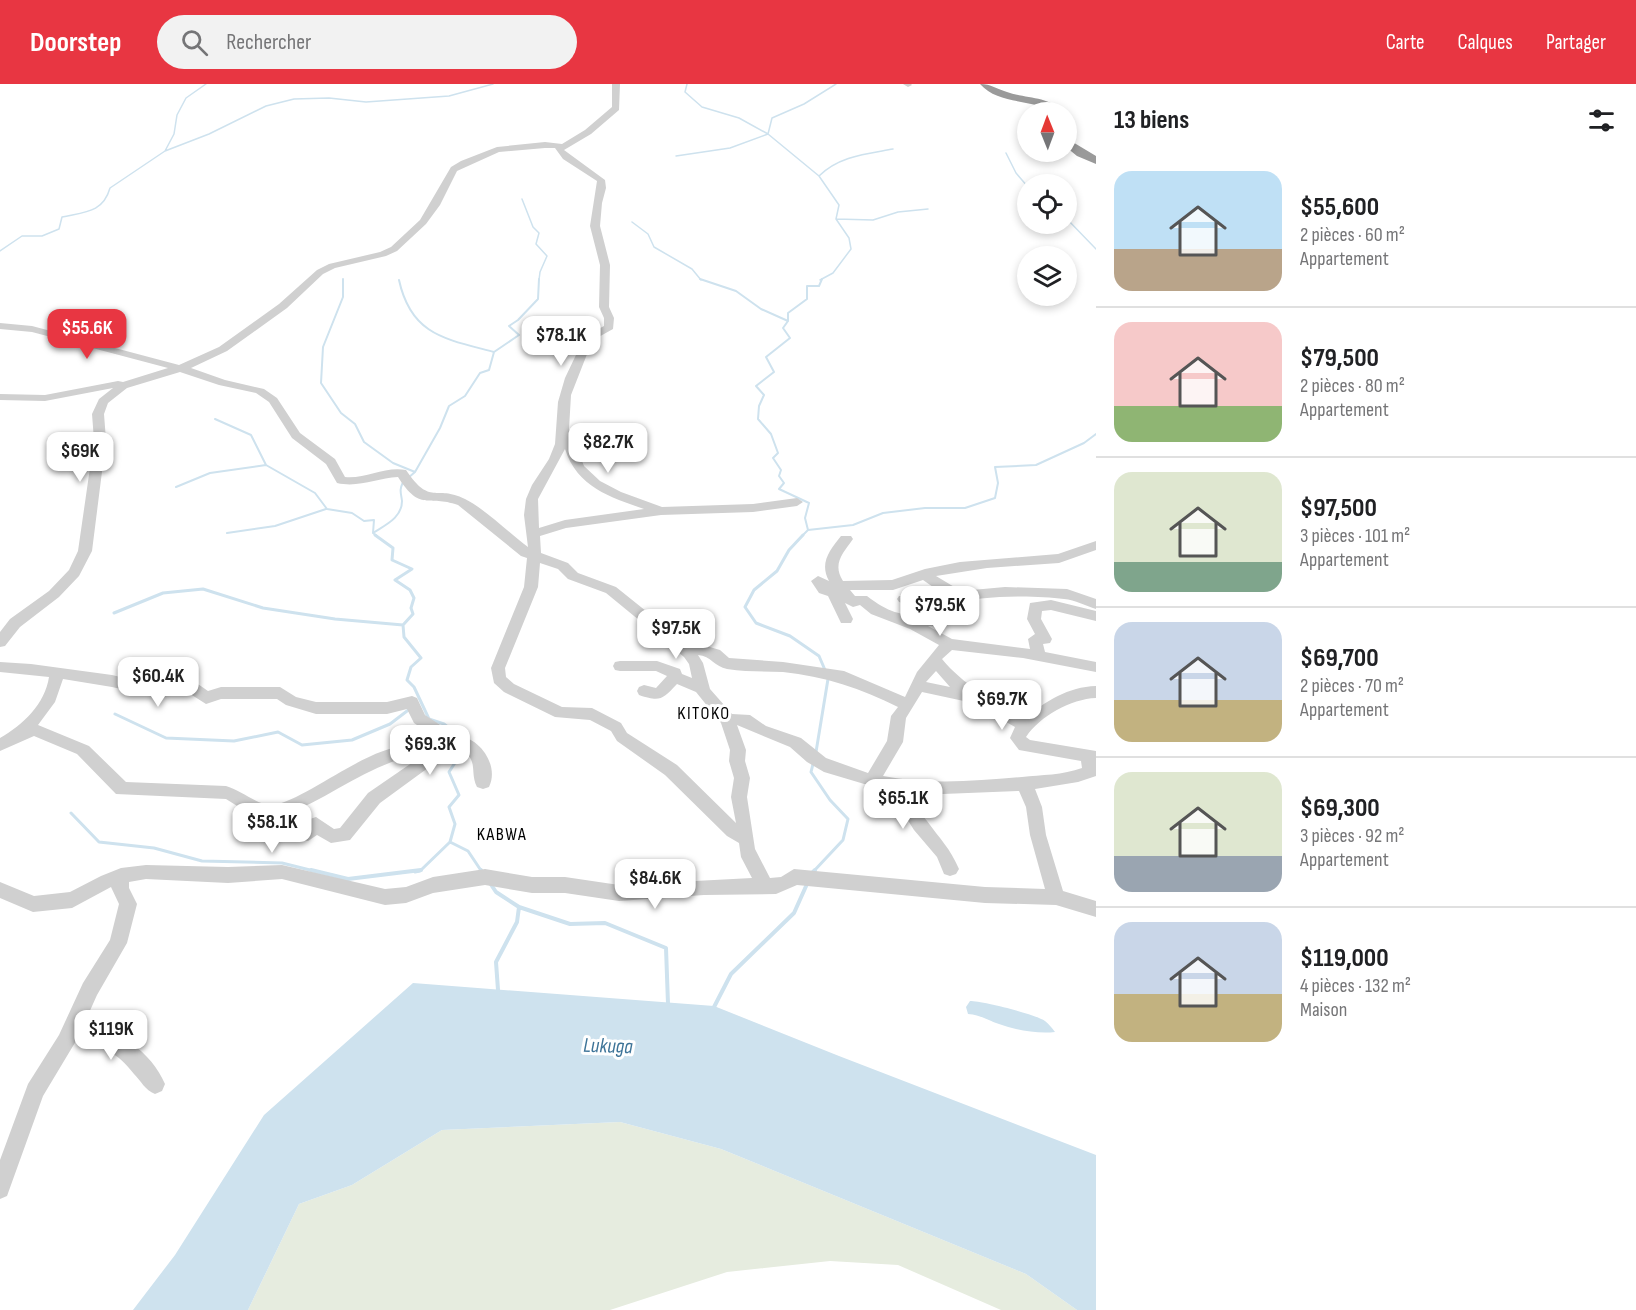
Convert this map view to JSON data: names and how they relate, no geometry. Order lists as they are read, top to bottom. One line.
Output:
{"districts":["KITOKO","KABWA"],"water":["Lukuga"],"north":"top","page":{"header":"Doorstep","search":"Rechercher","nav":["Carte","Calques","Partager"],"heading":"13 biens","list":[{"name":"$55,600","note":"2 pièces · 60 m² · Appartement"},{"name":"$79,500","note":"2 pièces · 80 m² · Appartement"},{"name":"$97,500","note":"3 pièces · 101 m² · Appartement"},{"name":"$69,700","note":"2 pièces · 70 m² · Appartement"},{"name":"$69,300","note":"3 pièces · 92 m² · Appartement"},{"name":"$119,000","note":"4 pièces · 132 m² · Maison"}],"price":["$55.6K","$78.1K","$82.7K","$69K","$79.5K","$97.5K","$60.4K","$69.7K","$69.3K","$65.1K","$58.1K","$84.6K","$119K"]}}
